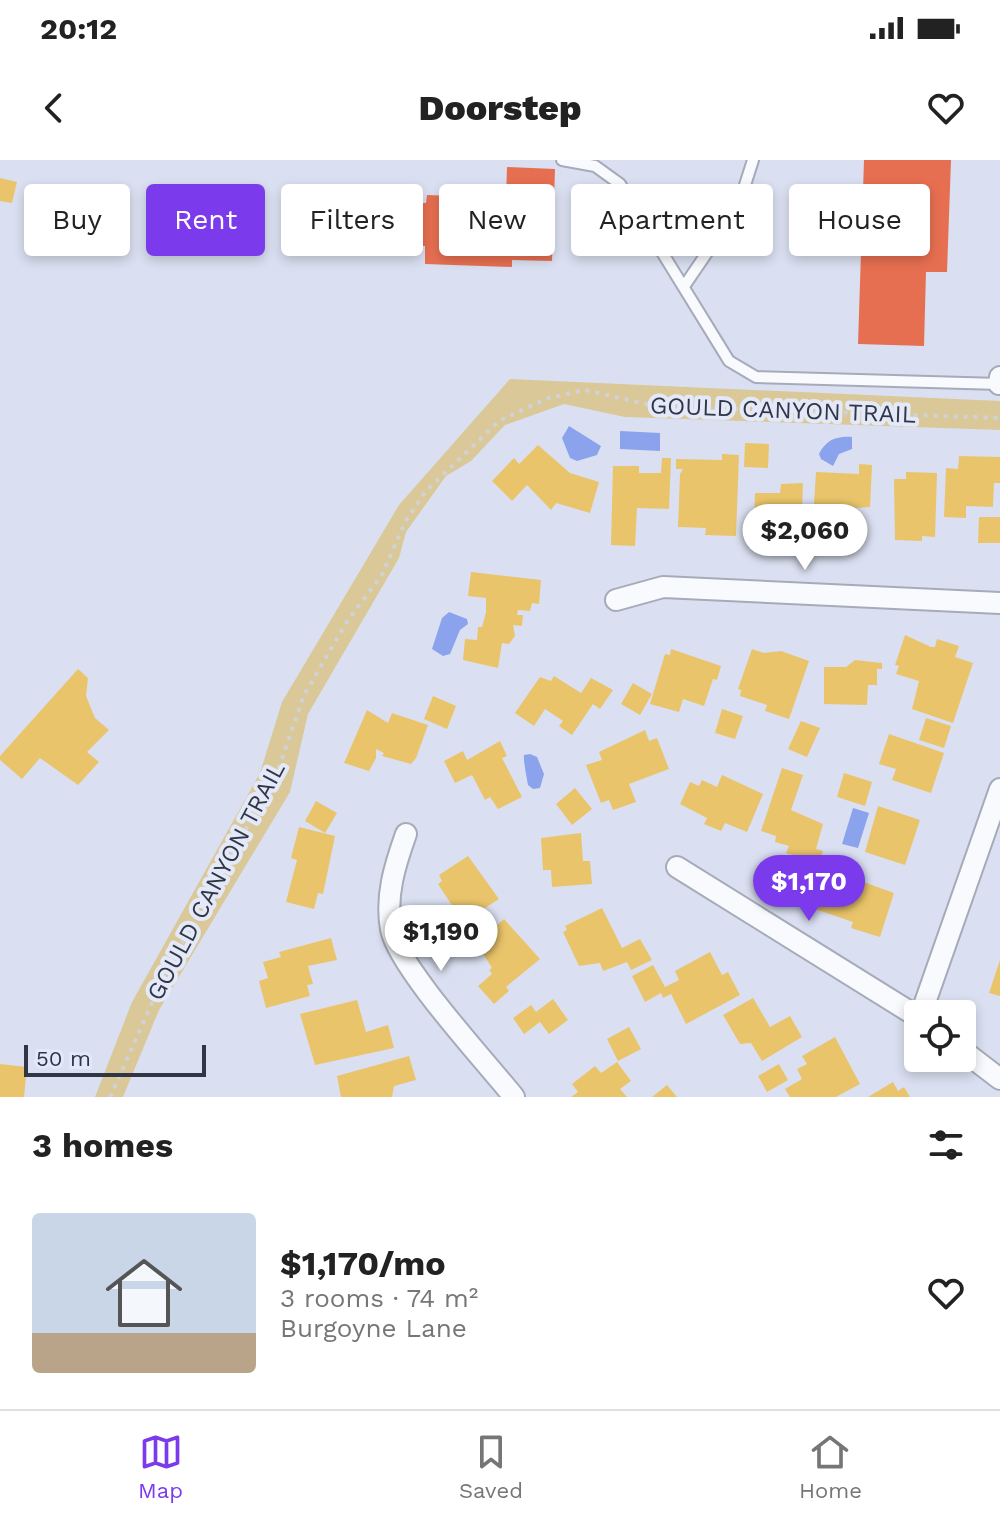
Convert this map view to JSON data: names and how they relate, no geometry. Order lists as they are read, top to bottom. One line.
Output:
{"streets":{"path":["GOULD CANYON TRAIL"]},"scale_bar":"50 m","page":{"status":"20:12","header":"Doorstep","chip":["Buy","Rent","Filters","New","Apartment","House"],"price":["$2,060","$1,170","$1,190"],"scale":"50 m","heading":"3 homes","list":[{"name":"$1,170/mo","note":"3 rooms · 74 m² · Burgoyne Lane"}],"tabs":["Map","Saved","Home"]}}
